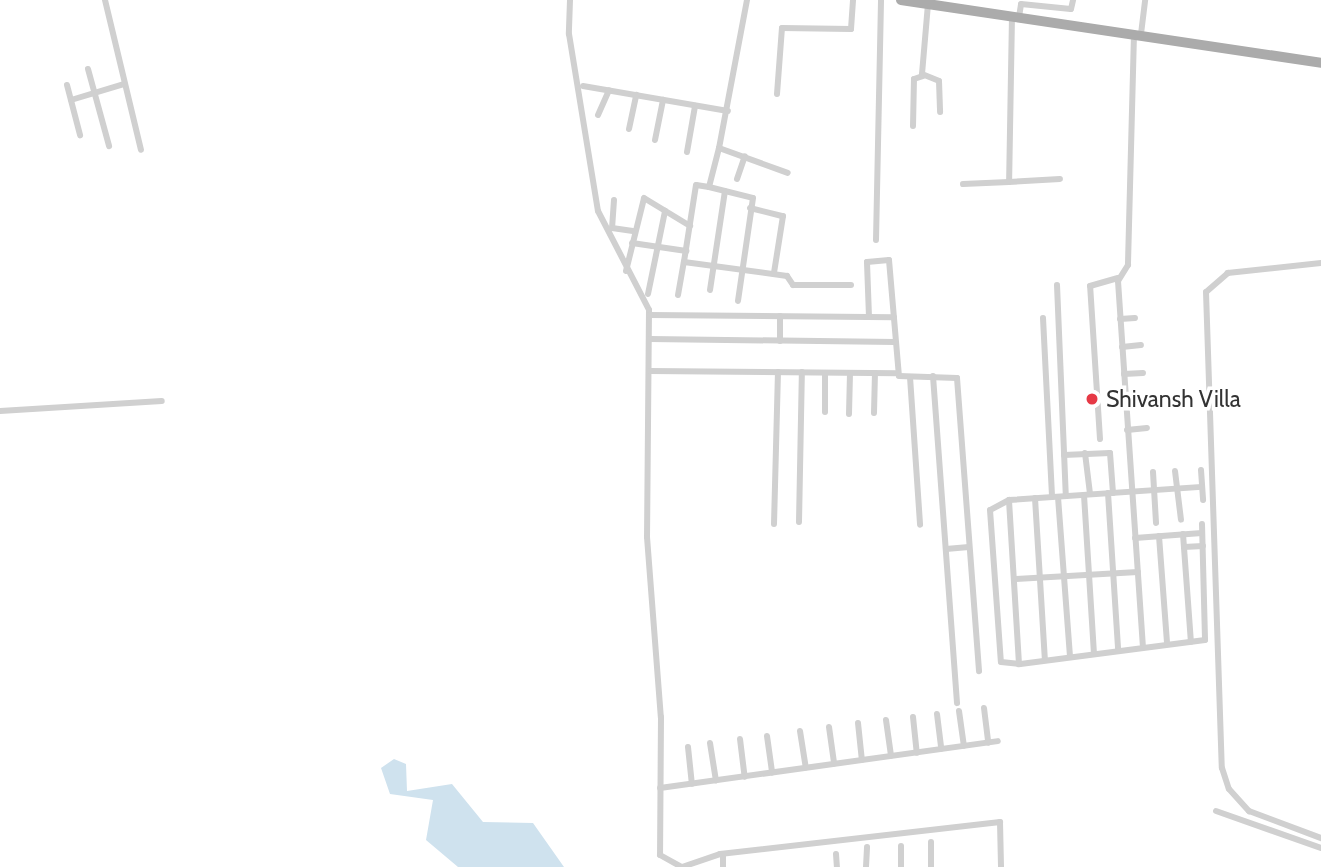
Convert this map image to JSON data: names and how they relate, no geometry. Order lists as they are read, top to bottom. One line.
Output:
{"places":["Shivansh Villa"]}
